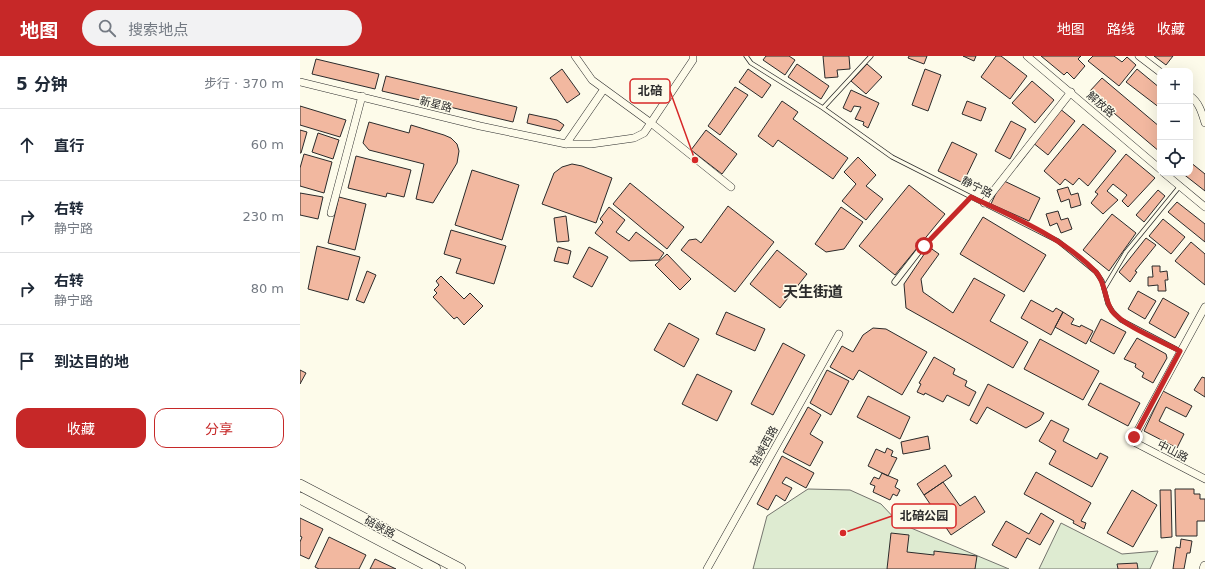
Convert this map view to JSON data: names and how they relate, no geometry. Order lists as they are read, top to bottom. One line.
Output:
{"streets":{"main road":["碚峡路"],"street":["新星路","解放路","碚峡西路","中山路"],"lane":["静宁路"]},"crossings":[["静宁路","中山路"]],"districts":["天生街道"],"places":["北碚","北碚公园"],"page":{"header":"地图","search":"搜索地点","nav":["地图","路线","收藏"],"heading":["5 分钟","步行 · 370 m"],"map_buttons":["+","−"],"list":[["直行","60 m"],["右转","静宁路","230 m"],["右转","静宁路","80 m"],"到达目的地"],"buttons":["收藏","分享"]}}
